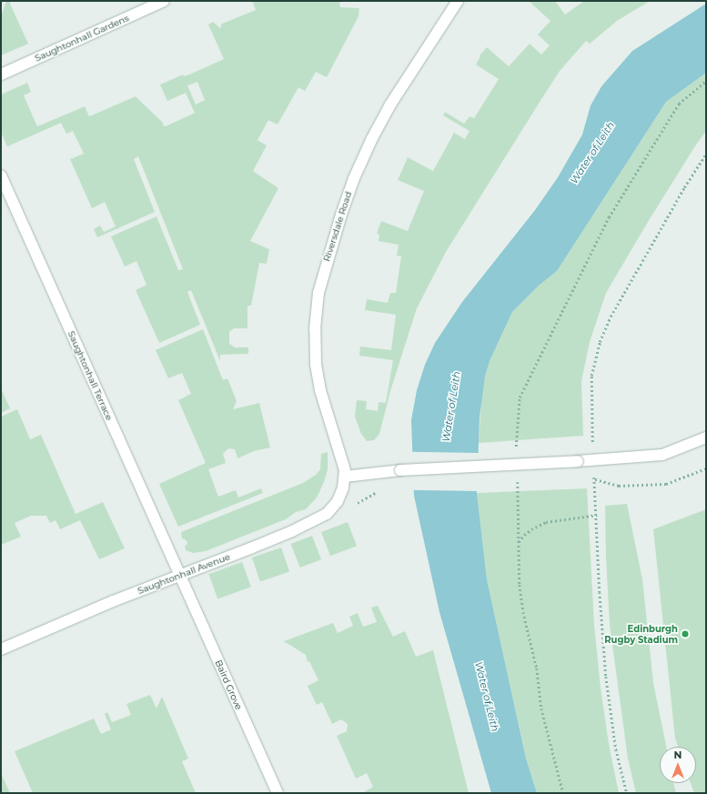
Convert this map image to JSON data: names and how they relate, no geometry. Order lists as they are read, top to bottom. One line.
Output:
{"streets":{"street":["Saughtonhall Gardens","Riversdale Road","Saughtonhall Terrace","Saughtonhall Avenue","Baird Grove"]},"crossings":[["Riversdale Road","Saughtonhall Avenue"],["Saughtonhall Terrace","Saughtonhall Avenue"],["Saughtonhall Terrace","Baird Grove"],["Saughtonhall Avenue","Baird Grove"]],"water":["Water of Leith"],"places":["Edinburgh Rugby Stadium"],"north":"top"}
